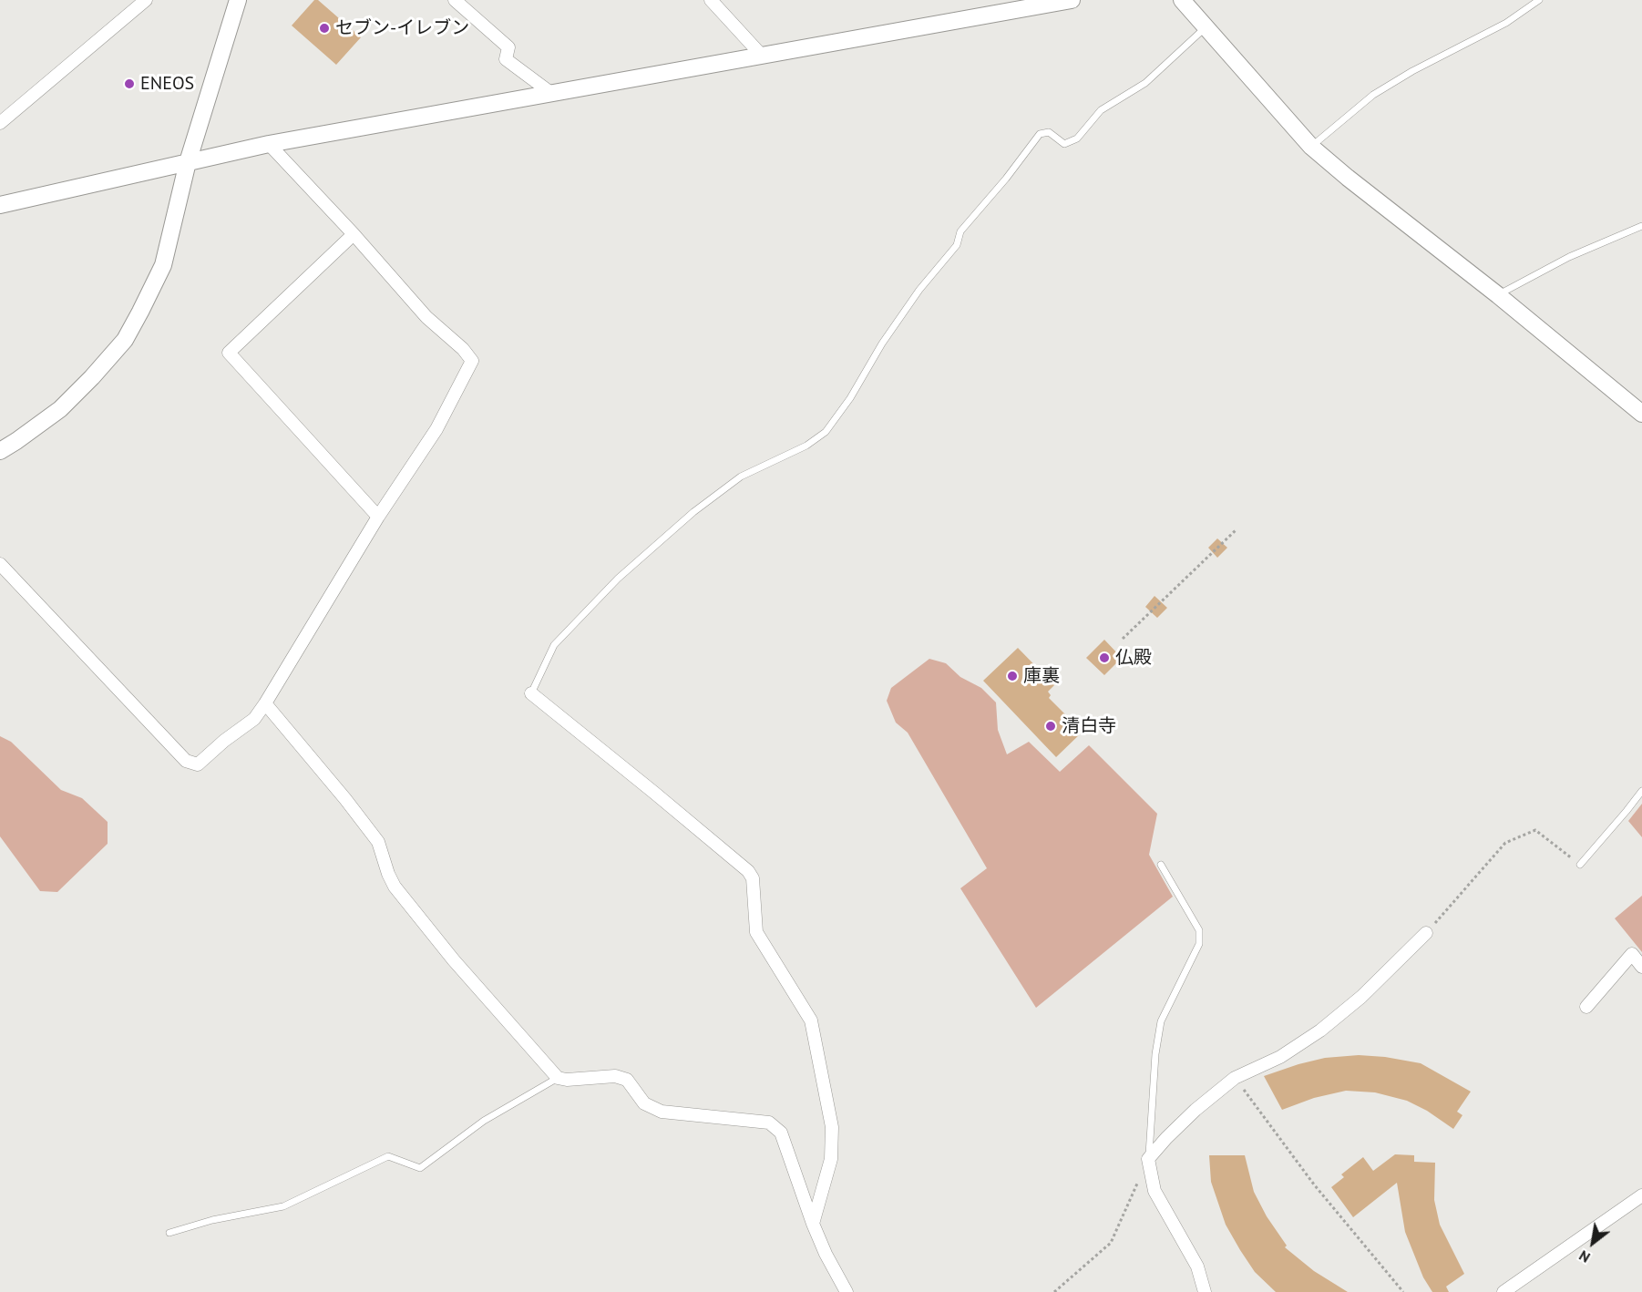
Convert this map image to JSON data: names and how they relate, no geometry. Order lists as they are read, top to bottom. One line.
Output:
{"places":["セブン-イレブン","ENEOS","仏殿","庫裏","清白寺"],"north":"bottom left"}
